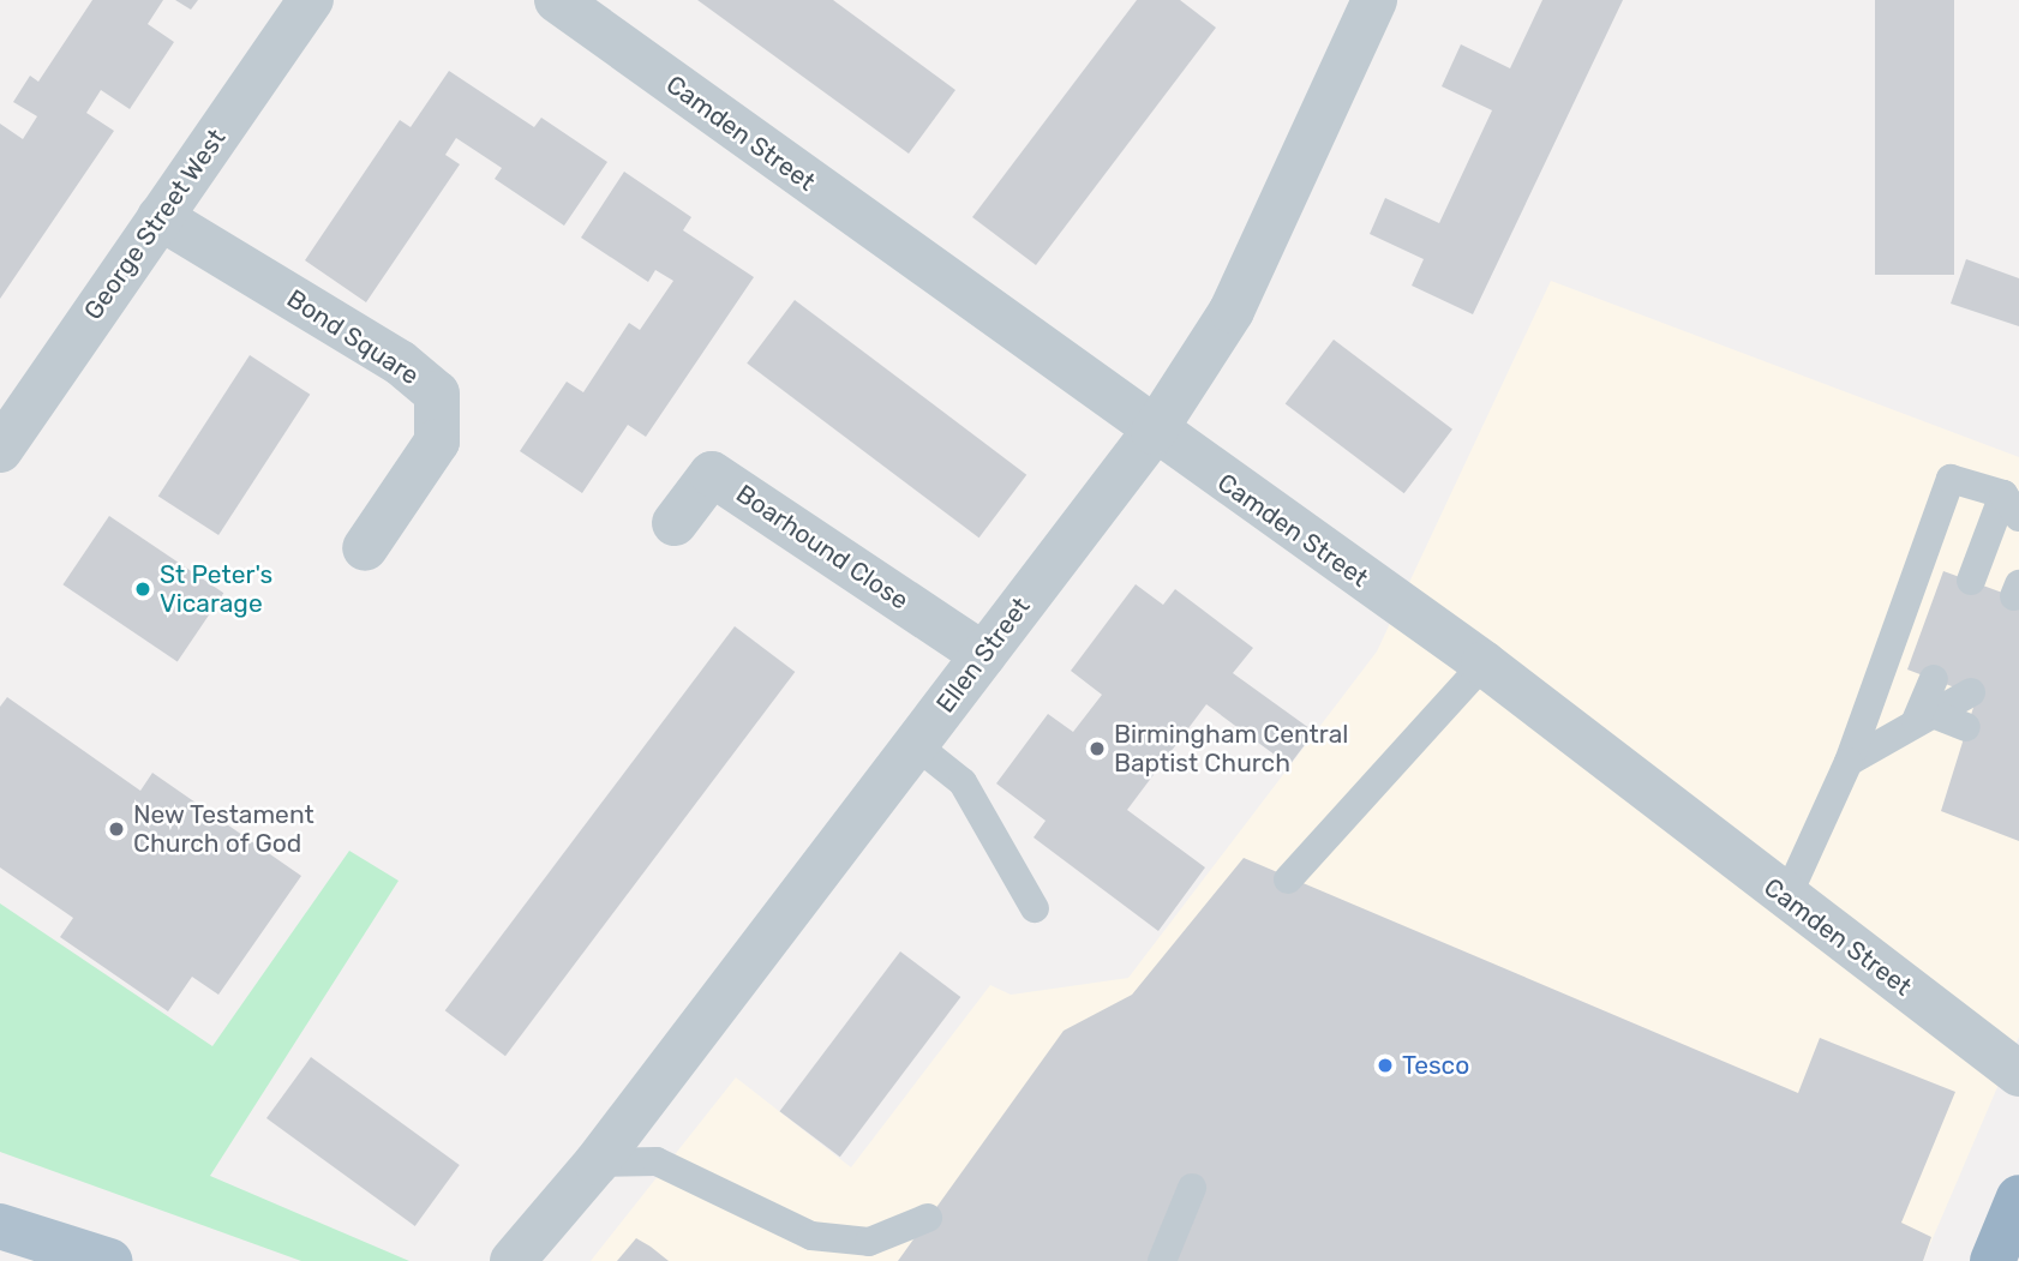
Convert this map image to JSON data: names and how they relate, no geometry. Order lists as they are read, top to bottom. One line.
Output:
{"streets":{"street":["Camden Street","George Street West","Bond Square","Boarhound Close","Ellen Street"]},"crossings":[["Camden Street","Ellen Street"],["George Street West","Bond Square"],["Boarhound Close","Ellen Street"]],"places":["St Peter's Vicarage","Birmingham Central Baptist Church","New Testament Church of God","Tesco"]}
